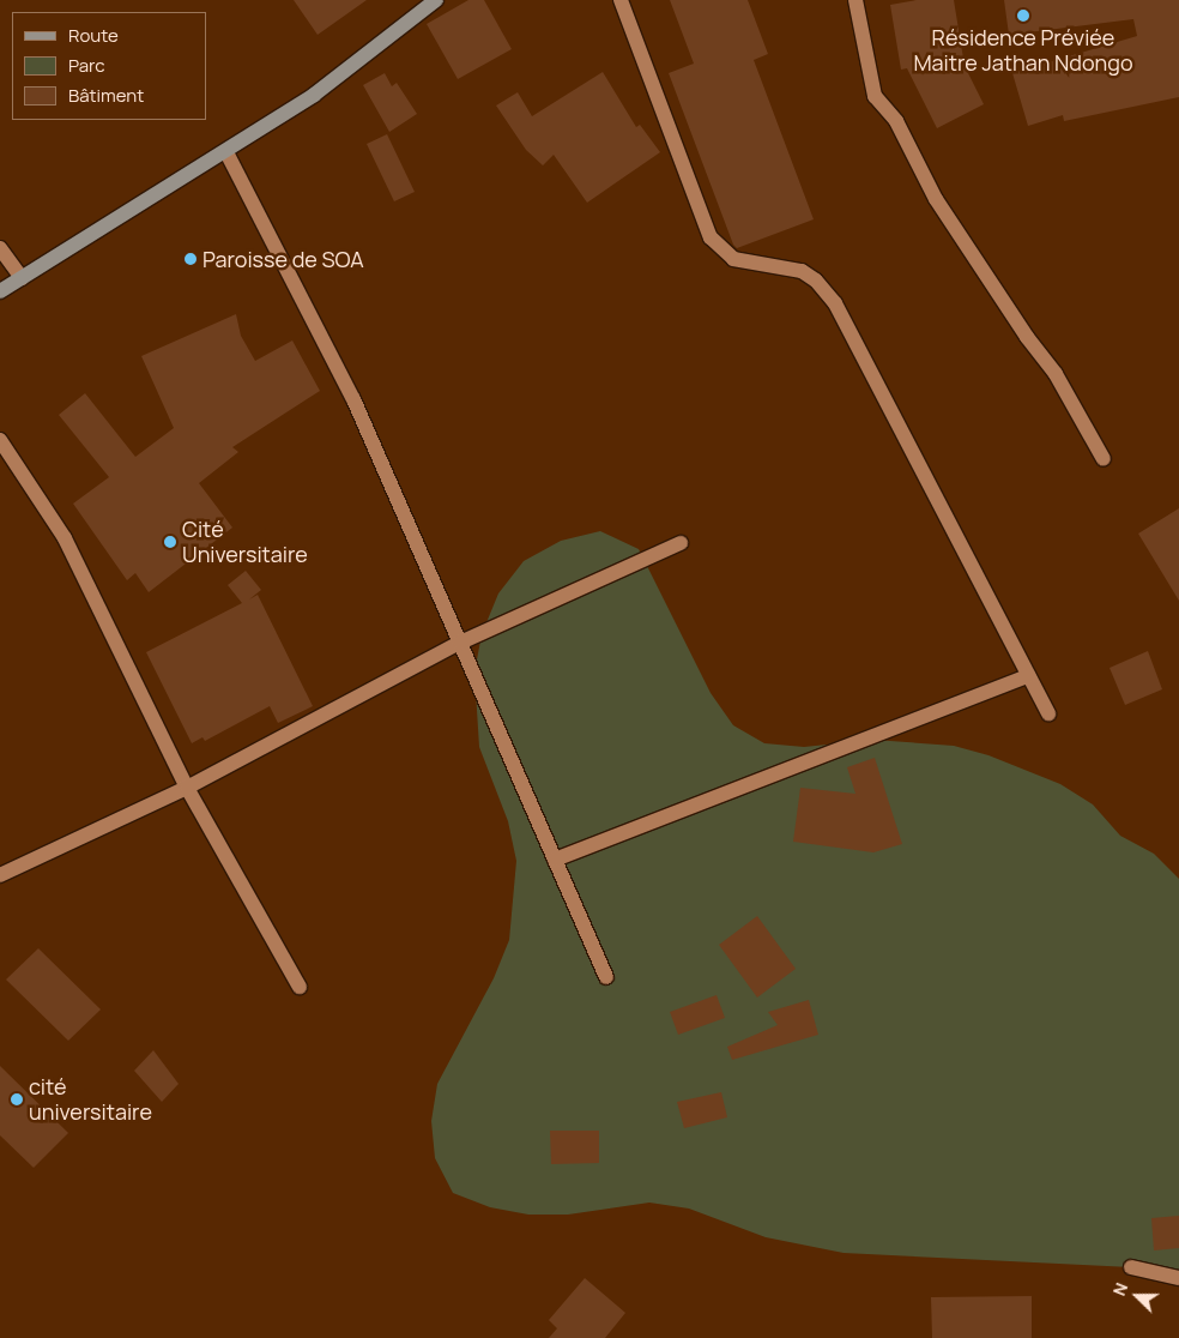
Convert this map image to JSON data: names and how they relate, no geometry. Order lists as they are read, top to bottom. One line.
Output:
{"places":["Résidence Préviée Maitre Jathan Ndongo","Paroisse de SOA","Cité Universitaire","cité universitaire"],"legend":["Route","Parc","Bâtiment"],"north":"left"}
